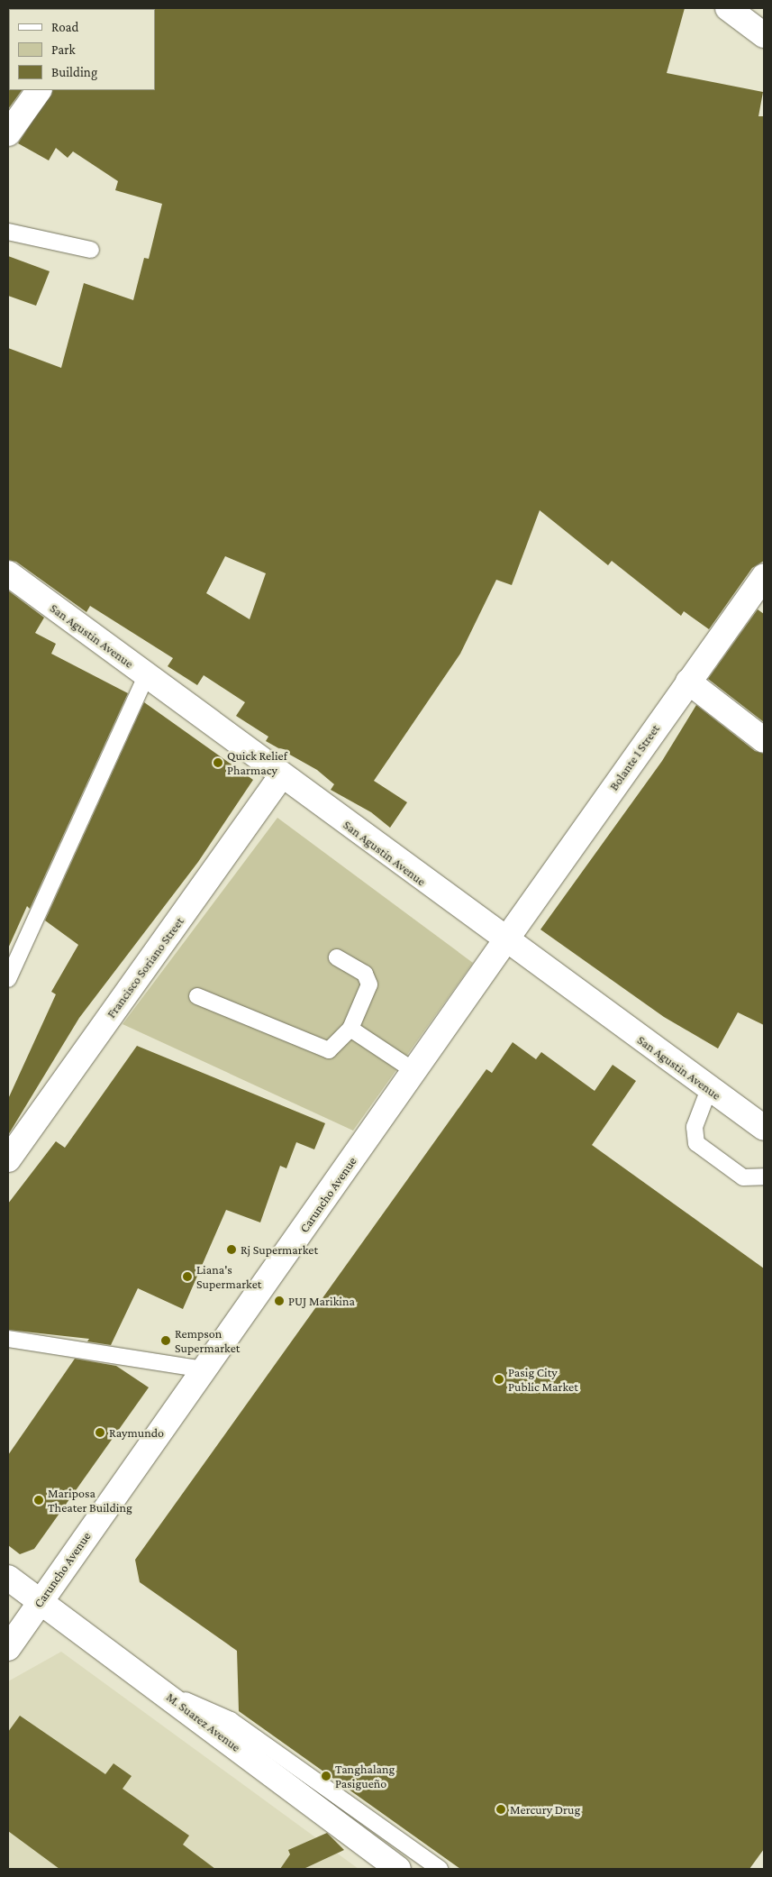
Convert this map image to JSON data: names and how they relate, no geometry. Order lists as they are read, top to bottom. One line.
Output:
{"streets":{"street":["San Agustin Avenue","Bolante 1 Street","Francisco Soriano Street","Caruncho Avenue","M. Suarez Avenue"]},"crossings":[["San Agustin Avenue","Bolante 1 Street"],["San Agustin Avenue","Francisco Soriano Street"],["San Agustin Avenue","Caruncho Avenue"],["Bolante 1 Street","Caruncho Avenue"],["Caruncho Avenue","M. Suarez Avenue"]],"places":["Quick Relief Pharmacy","Rj Supermarket","Liana's Supermarket","PUJ Marikina","Rempson Supermarket","Pasig City Public Market","Raymundo","Mariposa Theater Building","Tanghalang Pasigueño","Mercury Drug"],"legend":["Road","Park","Building"]}
